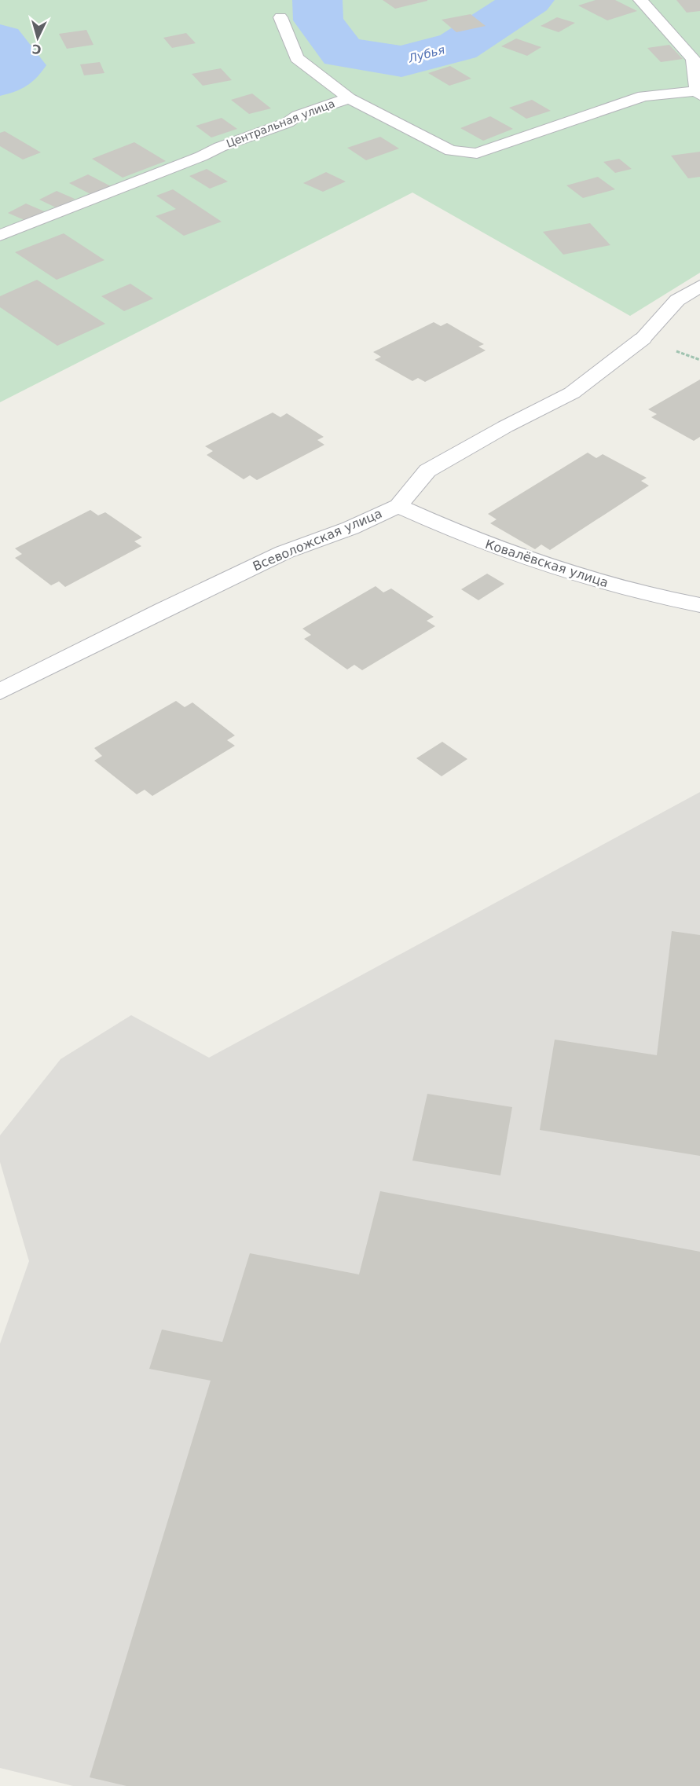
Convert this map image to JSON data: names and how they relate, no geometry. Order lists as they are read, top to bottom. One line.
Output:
{"streets":{"street":["Всеволожская улица","Ковалёвская улица"],"lane":["Центральная улица"]},"crossings":[["Всеволожская улица","Ковалёвская улица"]],"water":["Лубья"],"north":"bottom"}
